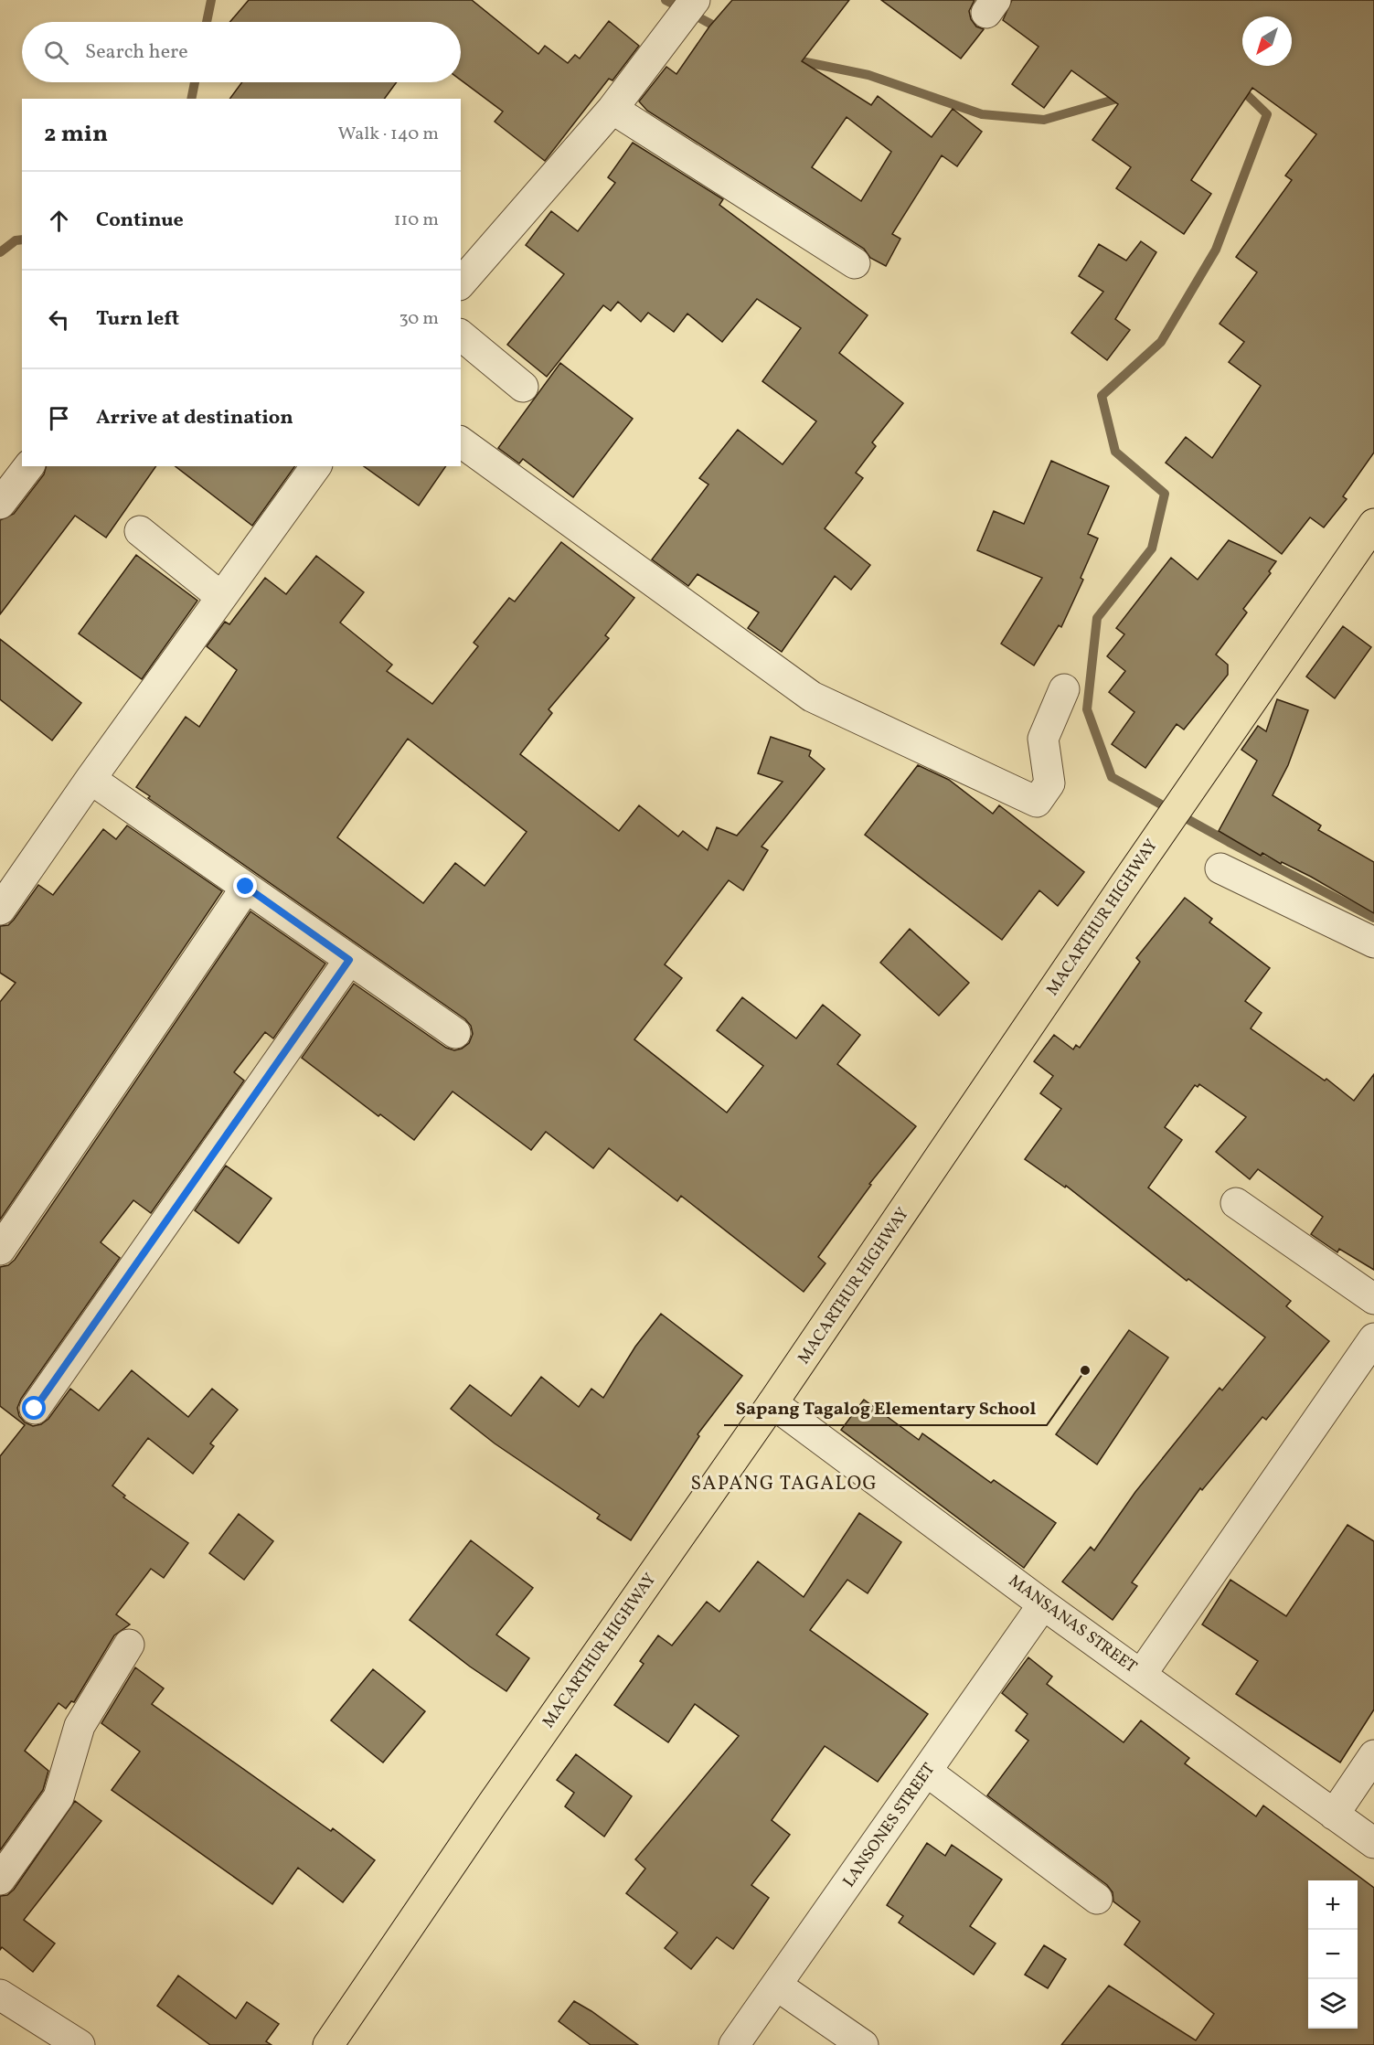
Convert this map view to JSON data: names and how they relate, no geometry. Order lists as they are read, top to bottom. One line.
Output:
{"streets":{"highway":["MACARTHUR HIGHWAY"],"street":["MANSANAS STREET","LANSONES STREET"]},"crossings":[["MACARTHUR HIGHWAY","MANSANAS STREET"],["MANSANAS STREET","LANSONES STREET"]],"districts":["SAPANG TAGALOG"],"places":["Sapang Tagalog Elementary School"],"north":"bottom left","page":{"search":"Search here","heading":["2 min","Walk · 140 m"],"list":[["Continue","110 m"],["Turn left","30 m"],"Arrive at destination"],"map_buttons":["+","−"]}}
